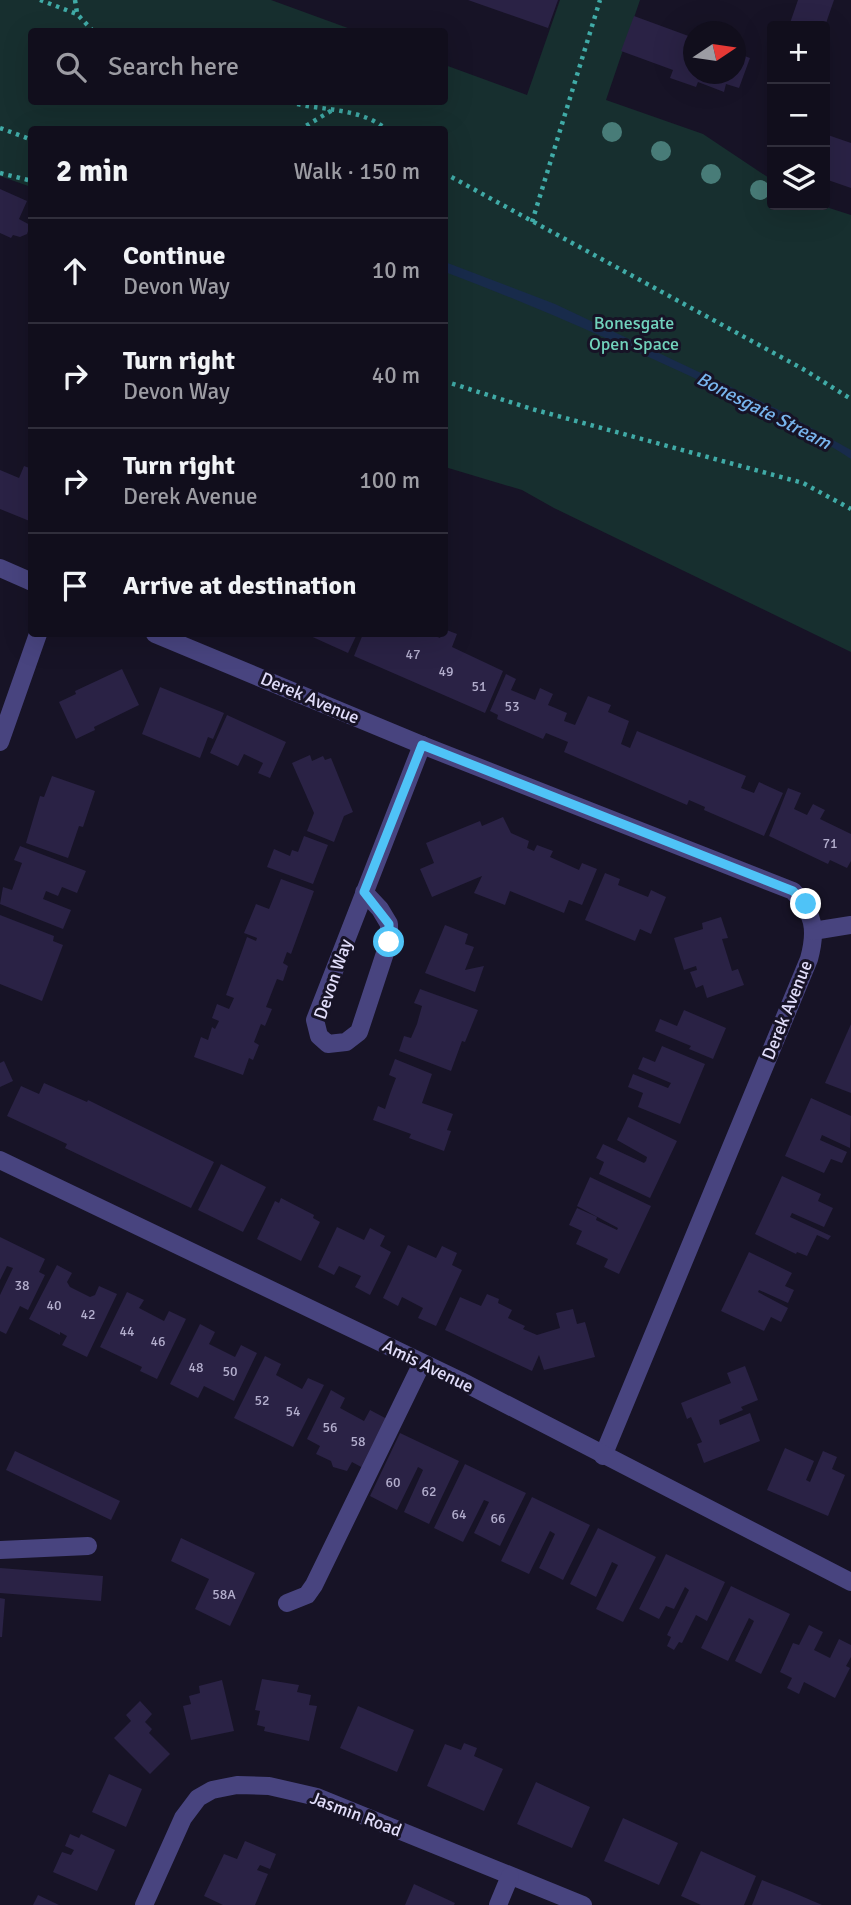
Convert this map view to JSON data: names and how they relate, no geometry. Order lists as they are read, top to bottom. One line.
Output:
{"streets":{"street":["Derek Avenue","Devon Way","Amis Avenue","Jasmin Road"]},"crossings":[["Derek Avenue","Devon Way"],["Derek Avenue","Amis Avenue"]],"water":["Bonesgate Stream"],"parks":["Bonesgate Open Space"],"house_numbers":["47","49","51","53","71","38","40","42","44","46","48","50","52","54","56","58","60","62","64","66","58A"],"north":"right","page":{"map_buttons":["+","−"],"search":"Search here","heading":["2 min","Walk · 150 m"],"list":[["Continue","Devon Way","10 m"],["Turn right","Devon Way","40 m"],["Turn right","Derek Avenue","100 m"],"Arrive at destination"]}}
